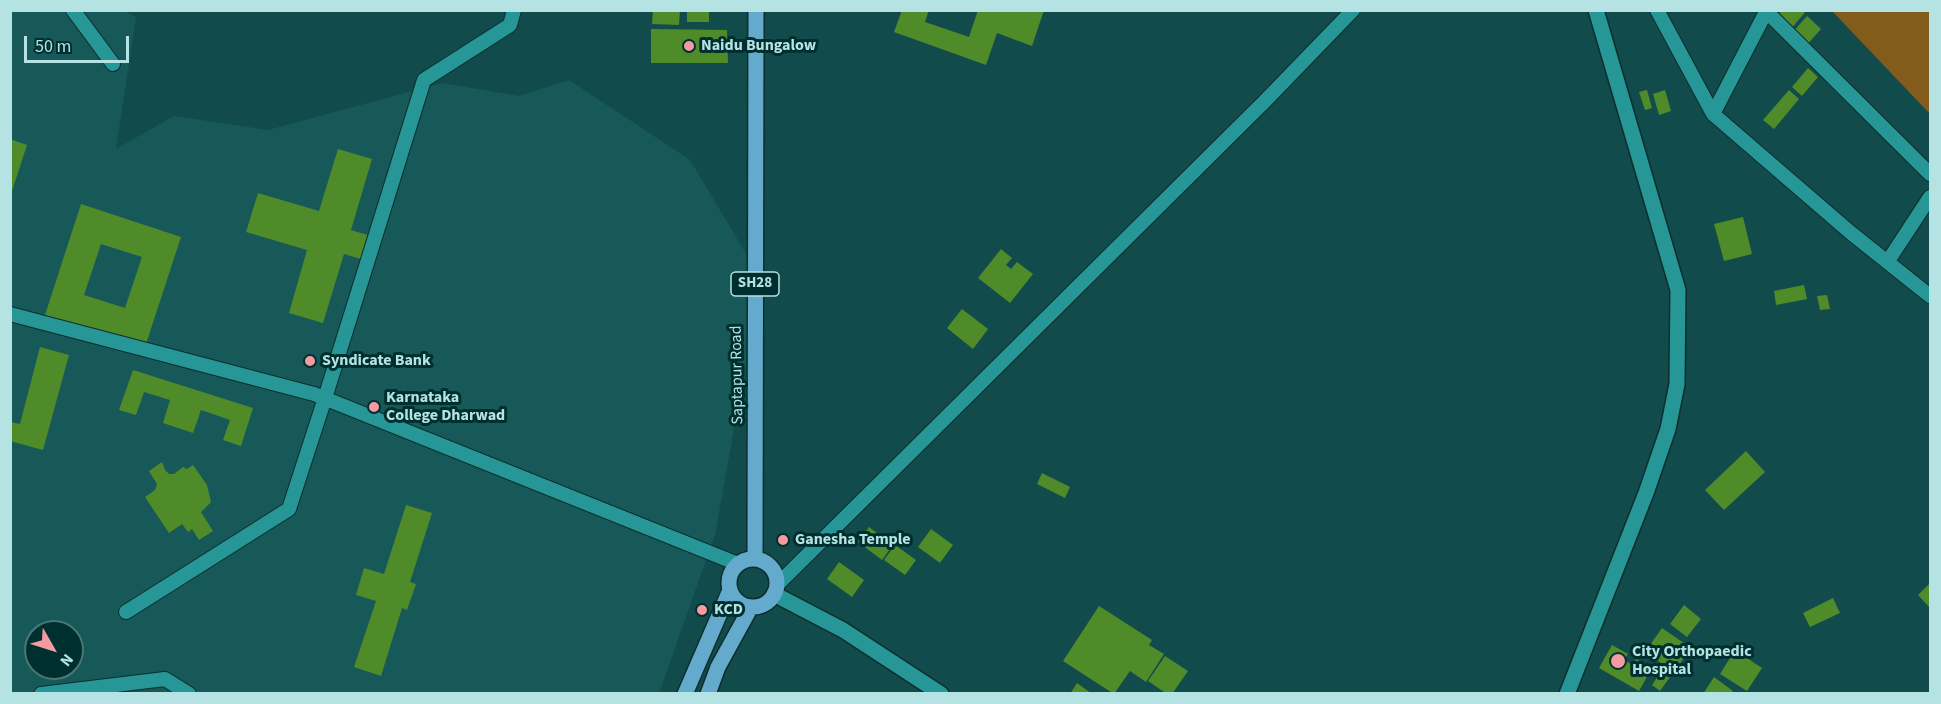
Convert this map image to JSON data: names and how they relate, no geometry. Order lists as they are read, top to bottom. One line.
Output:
{"streets":{"main road":["SH28","Saptapur Road"]},"places":["Naidu Bungalow","Syndicate Bank","Karnataka College Dharwad","Ganesha Temple","KCD","City Orthopaedic Hospital"],"scale_bar":"50 m","north":"bottom right"}
